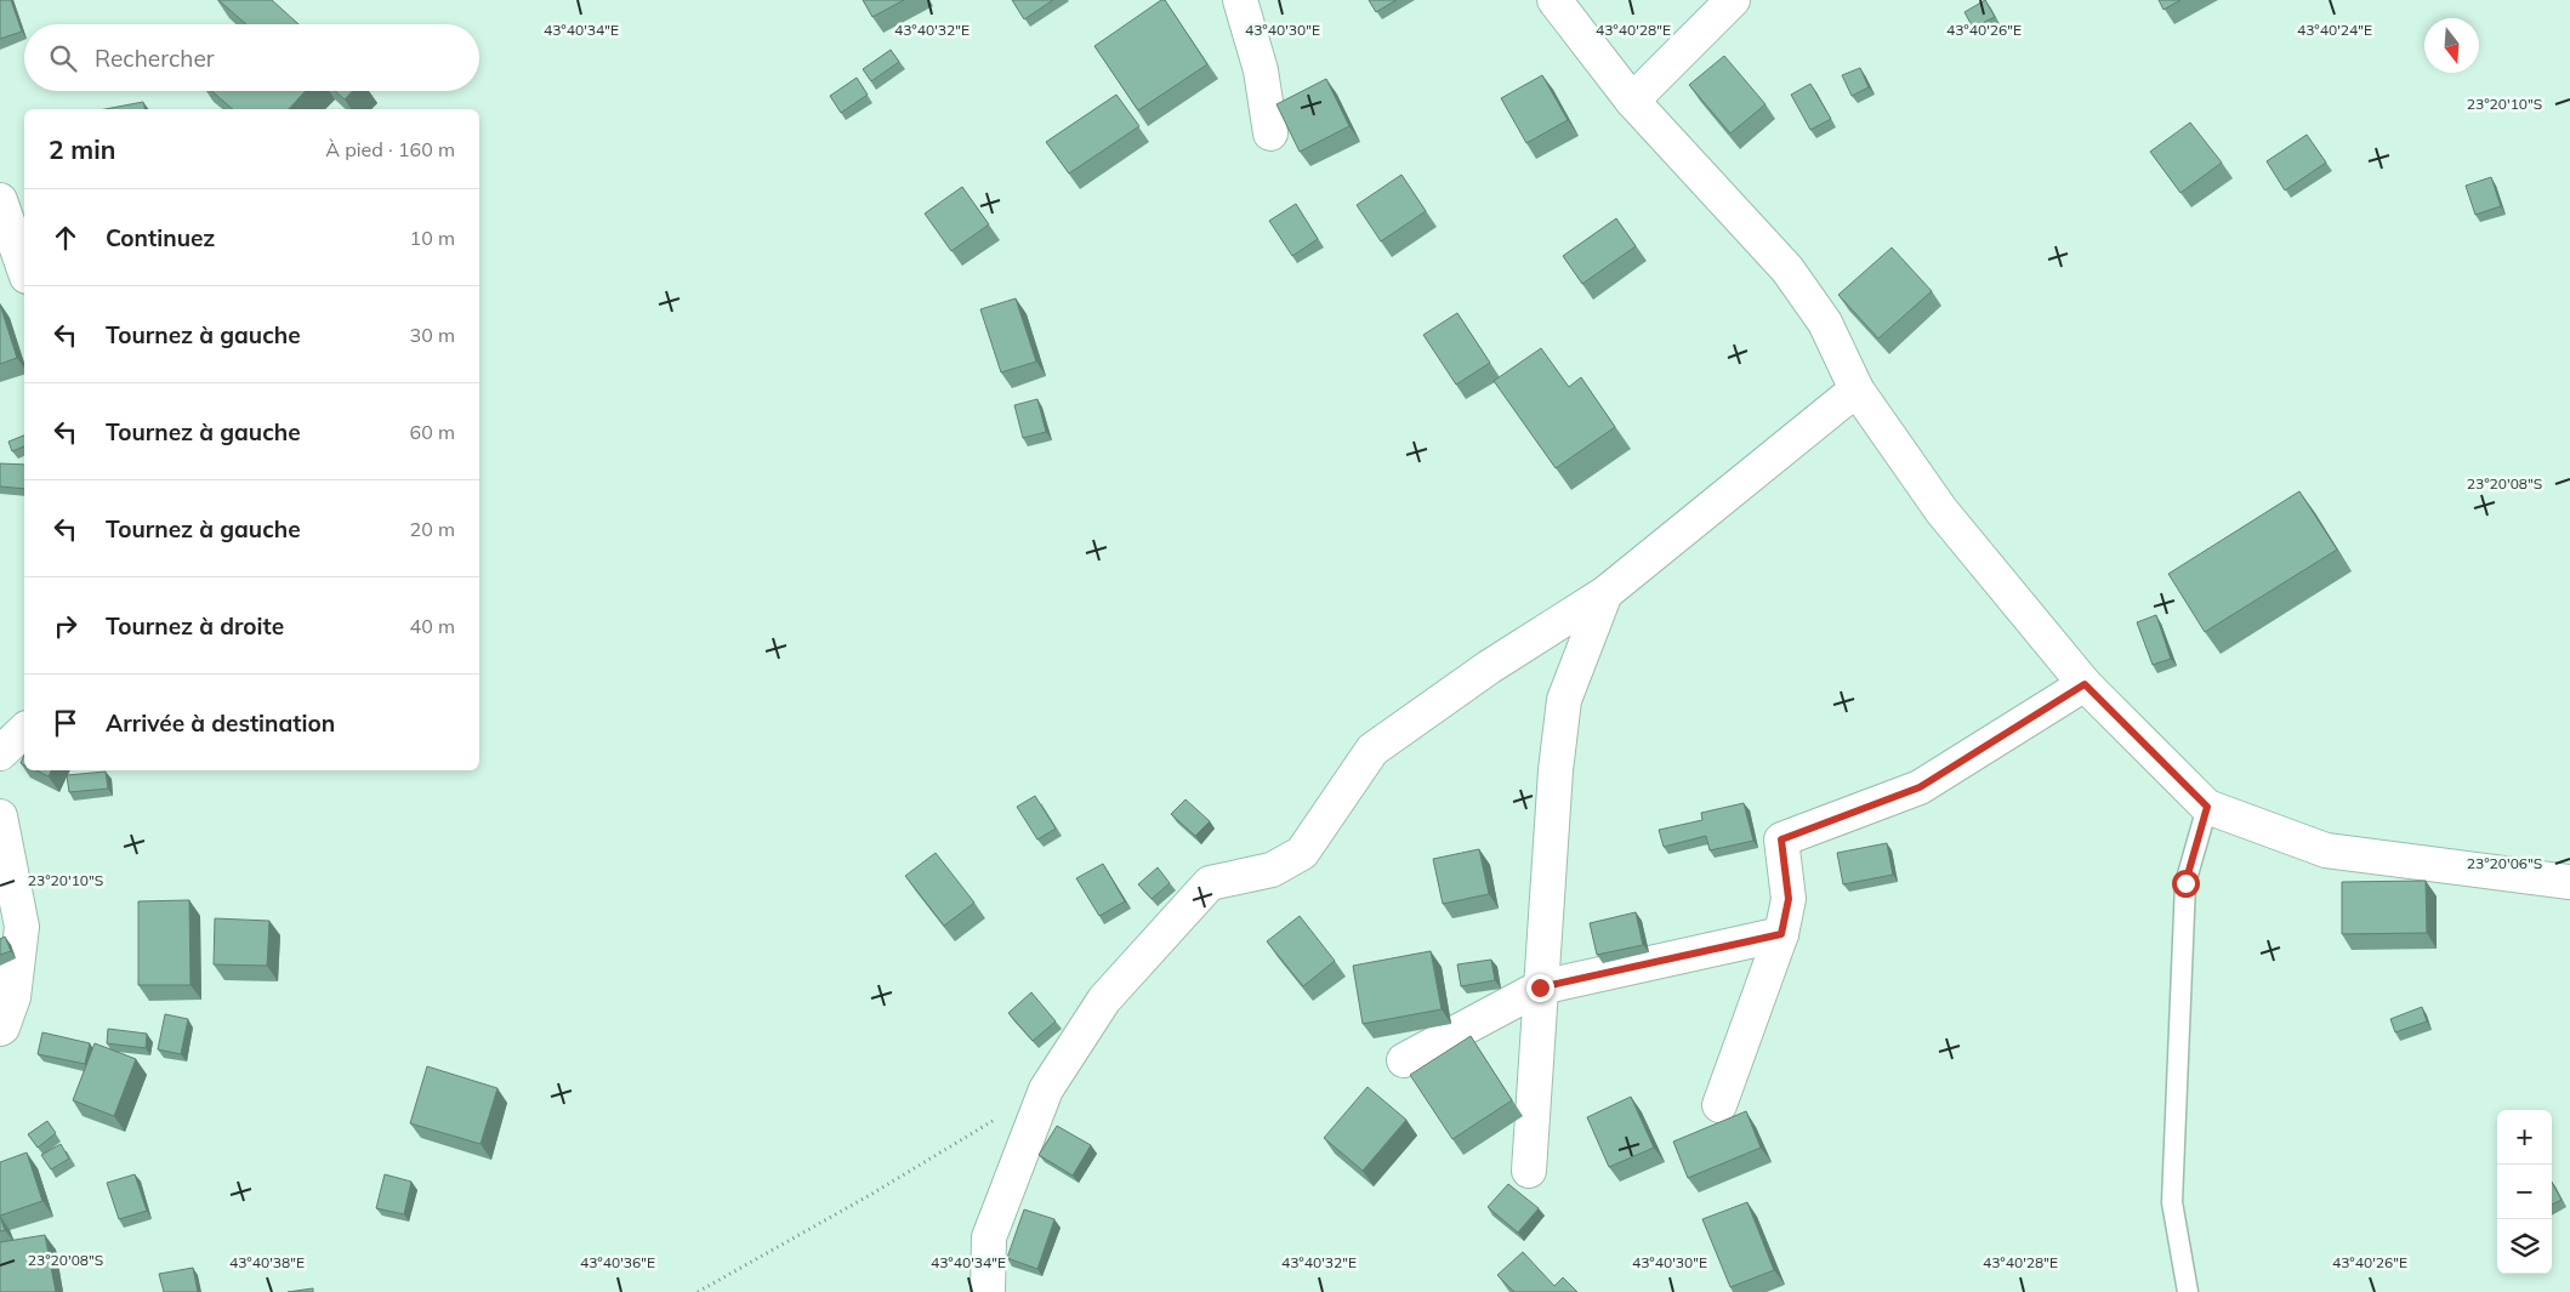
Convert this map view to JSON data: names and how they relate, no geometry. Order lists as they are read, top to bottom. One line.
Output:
{"north":"bottom","page":{"search":"Rechercher","heading":["2 min","À pied · 160 m"],"list":[["Continuez","10 m"],["Tournez à gauche","30 m"],["Tournez à gauche","60 m"],["Tournez à gauche","20 m"],["Tournez à droite","40 m"],"Arrivée à destination"],"map_buttons":["+","−"]},"coordinates":["43°40'34\"E","43°40'32\"E","43°40'30\"E","43°40'28\"E","43°40'26\"E","43°40'24\"E","23°20'10\"S","23°20'08\"S","23°20'06\"S","43°40'38\"E","43°40'36\"E"]}
